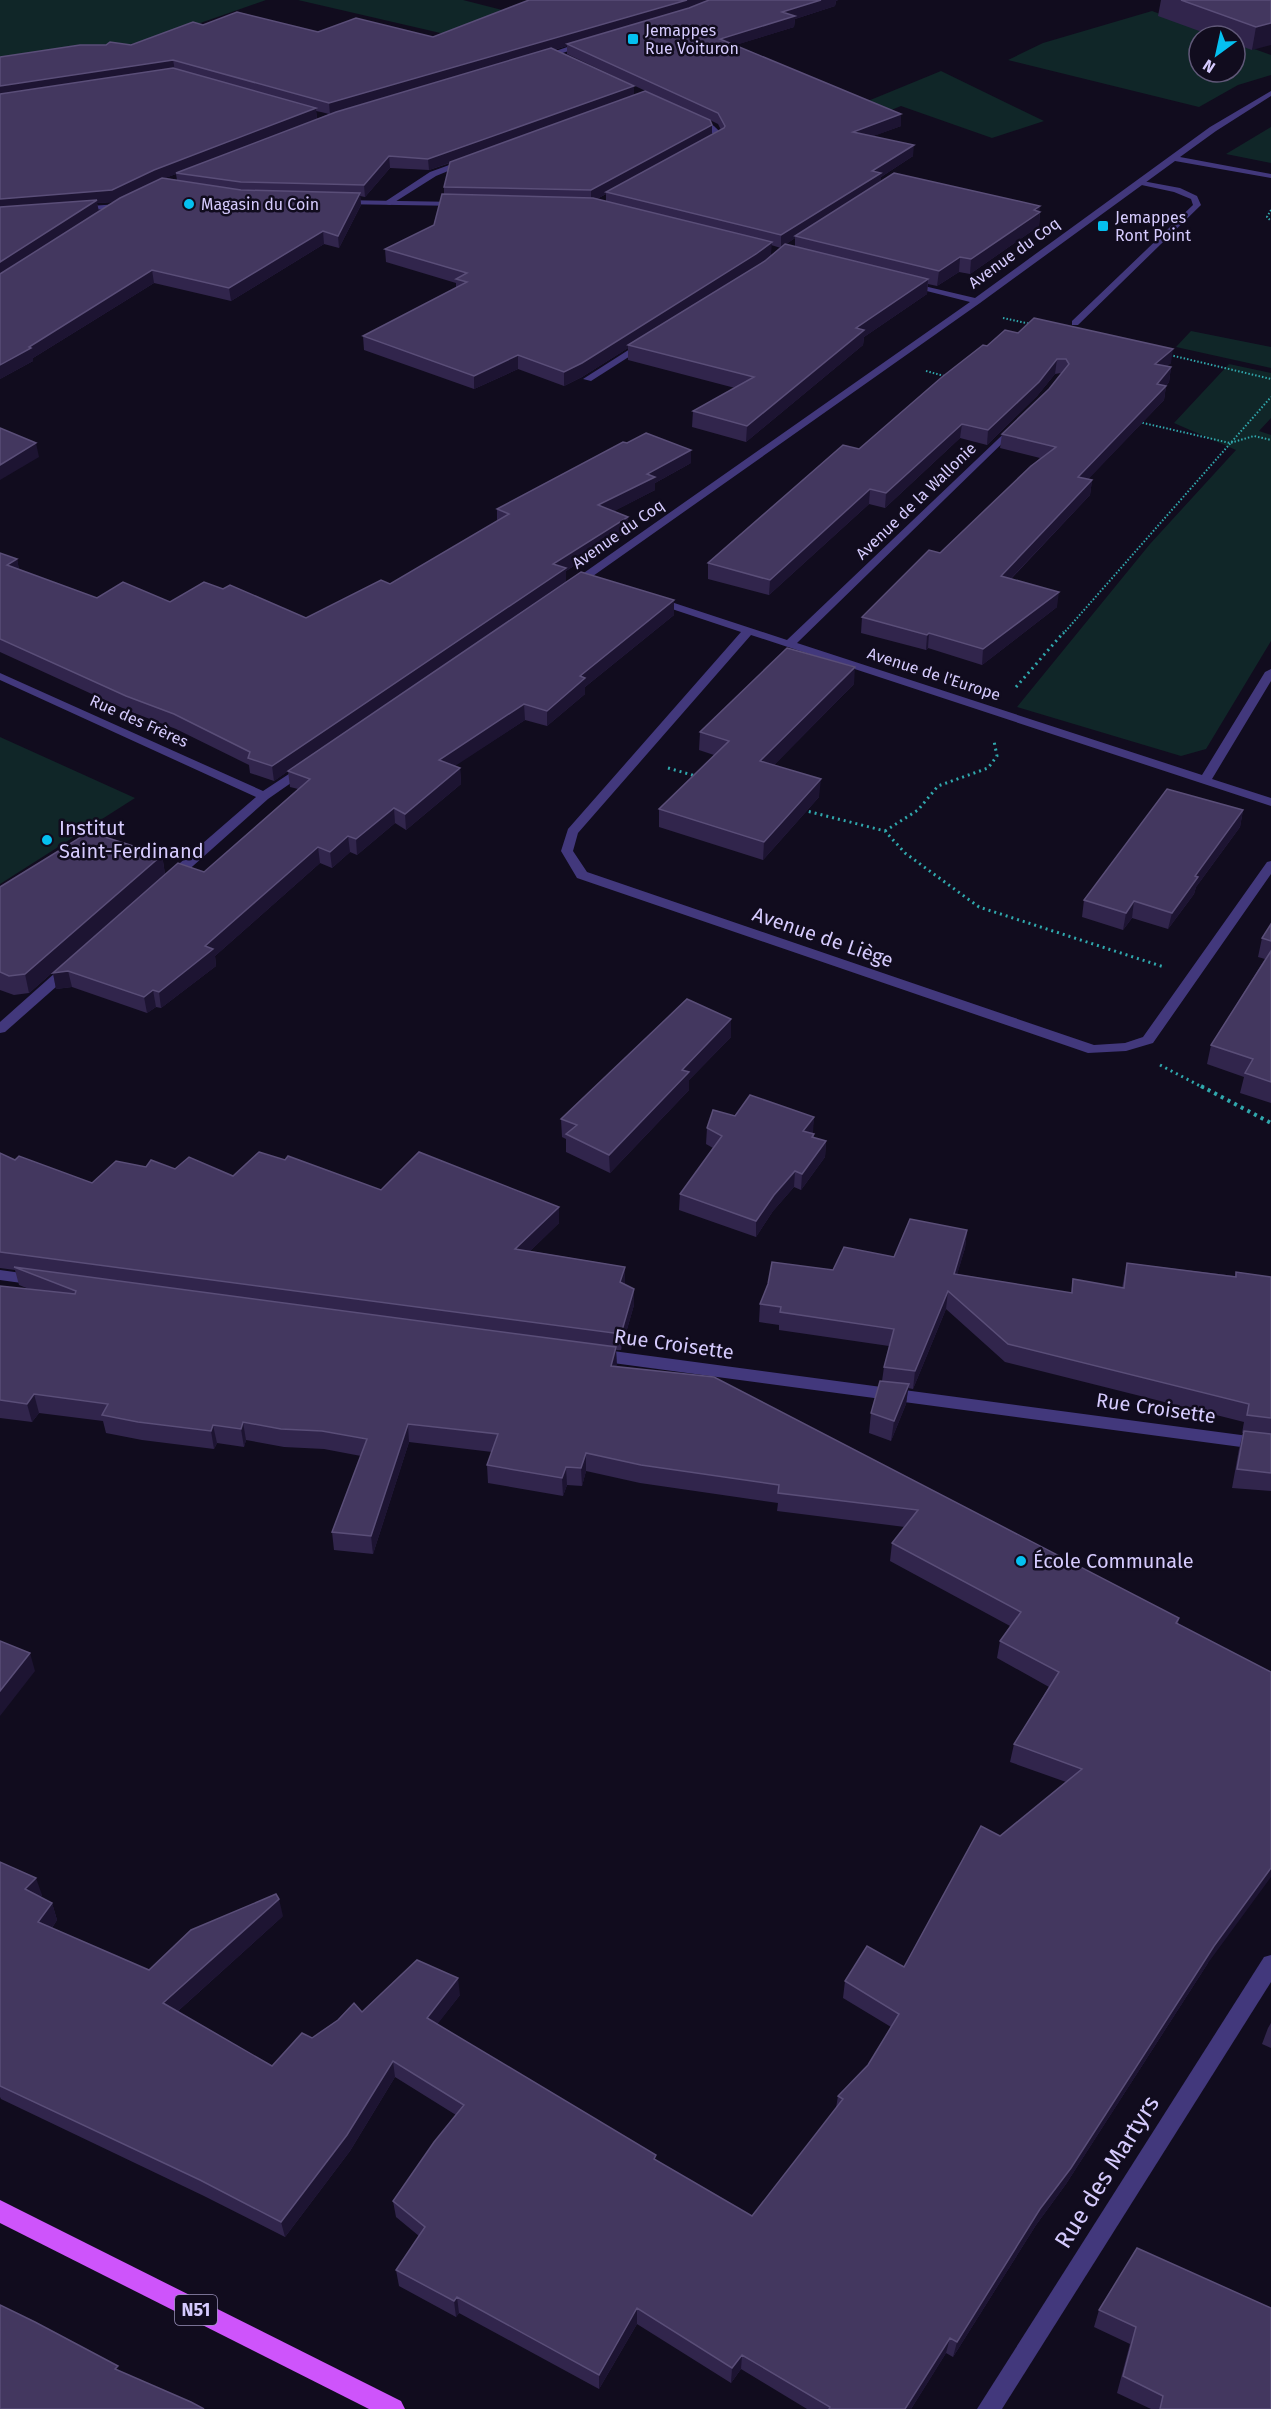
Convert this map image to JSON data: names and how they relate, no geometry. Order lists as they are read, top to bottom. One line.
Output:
{"streets":{"main road":["N51"],"street":["Avenue du Coq","Avenue de la Wallonie","Avenue de l'Europe","Rue des Frères","Avenue de Liège","Rue Croisette","Rue des Martyrs"]},"crossings":[["Avenue de la Wallonie","Avenue de l'Europe"],["Avenue de l'Europe","Avenue de Liège"]],"places":{"transit":["Jemappes Rue Voituron","Jemappes Ront Point"],"other":["Magasin du Coin","Institut Saint-Ferdinand","École Communale"]},"north":"bottom left"}
